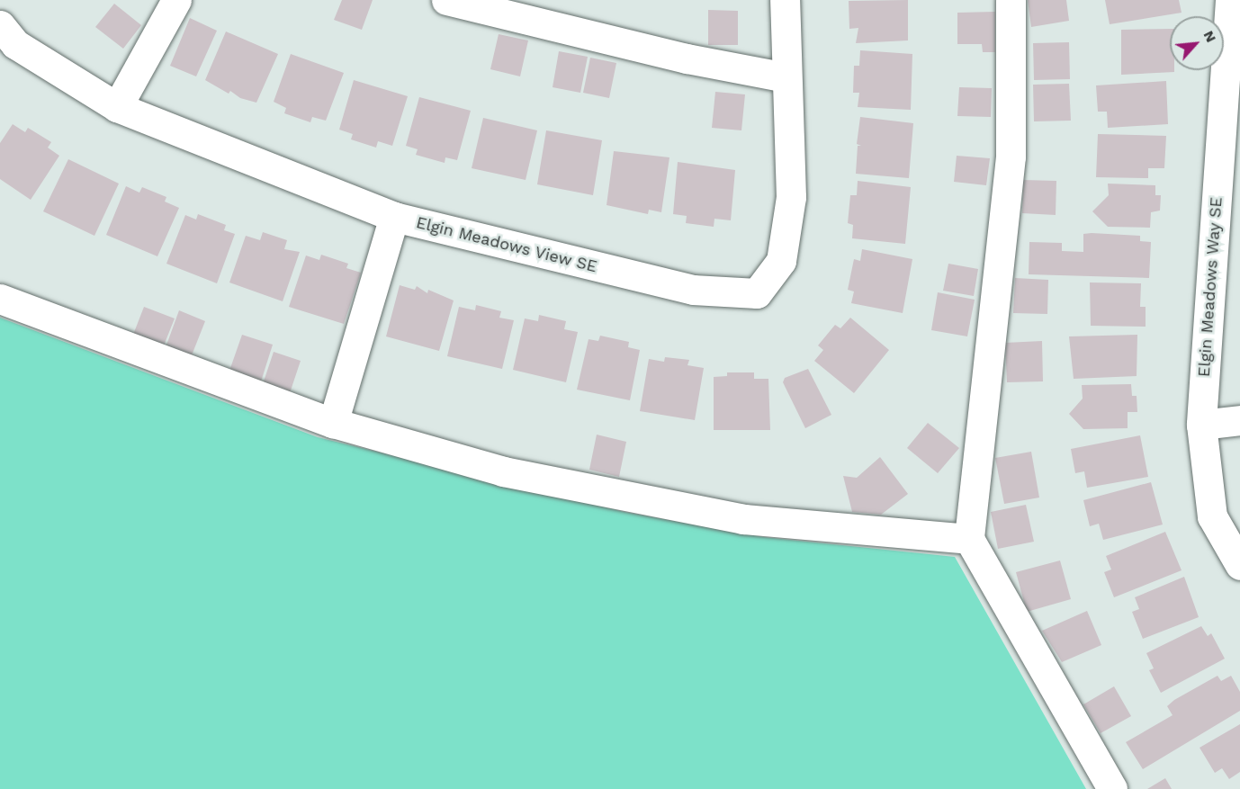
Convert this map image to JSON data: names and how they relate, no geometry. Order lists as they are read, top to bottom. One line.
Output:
{"streets":{"street":["Elgin Meadows View SE","Elgin Meadows Way SE"]},"north":"top right"}
